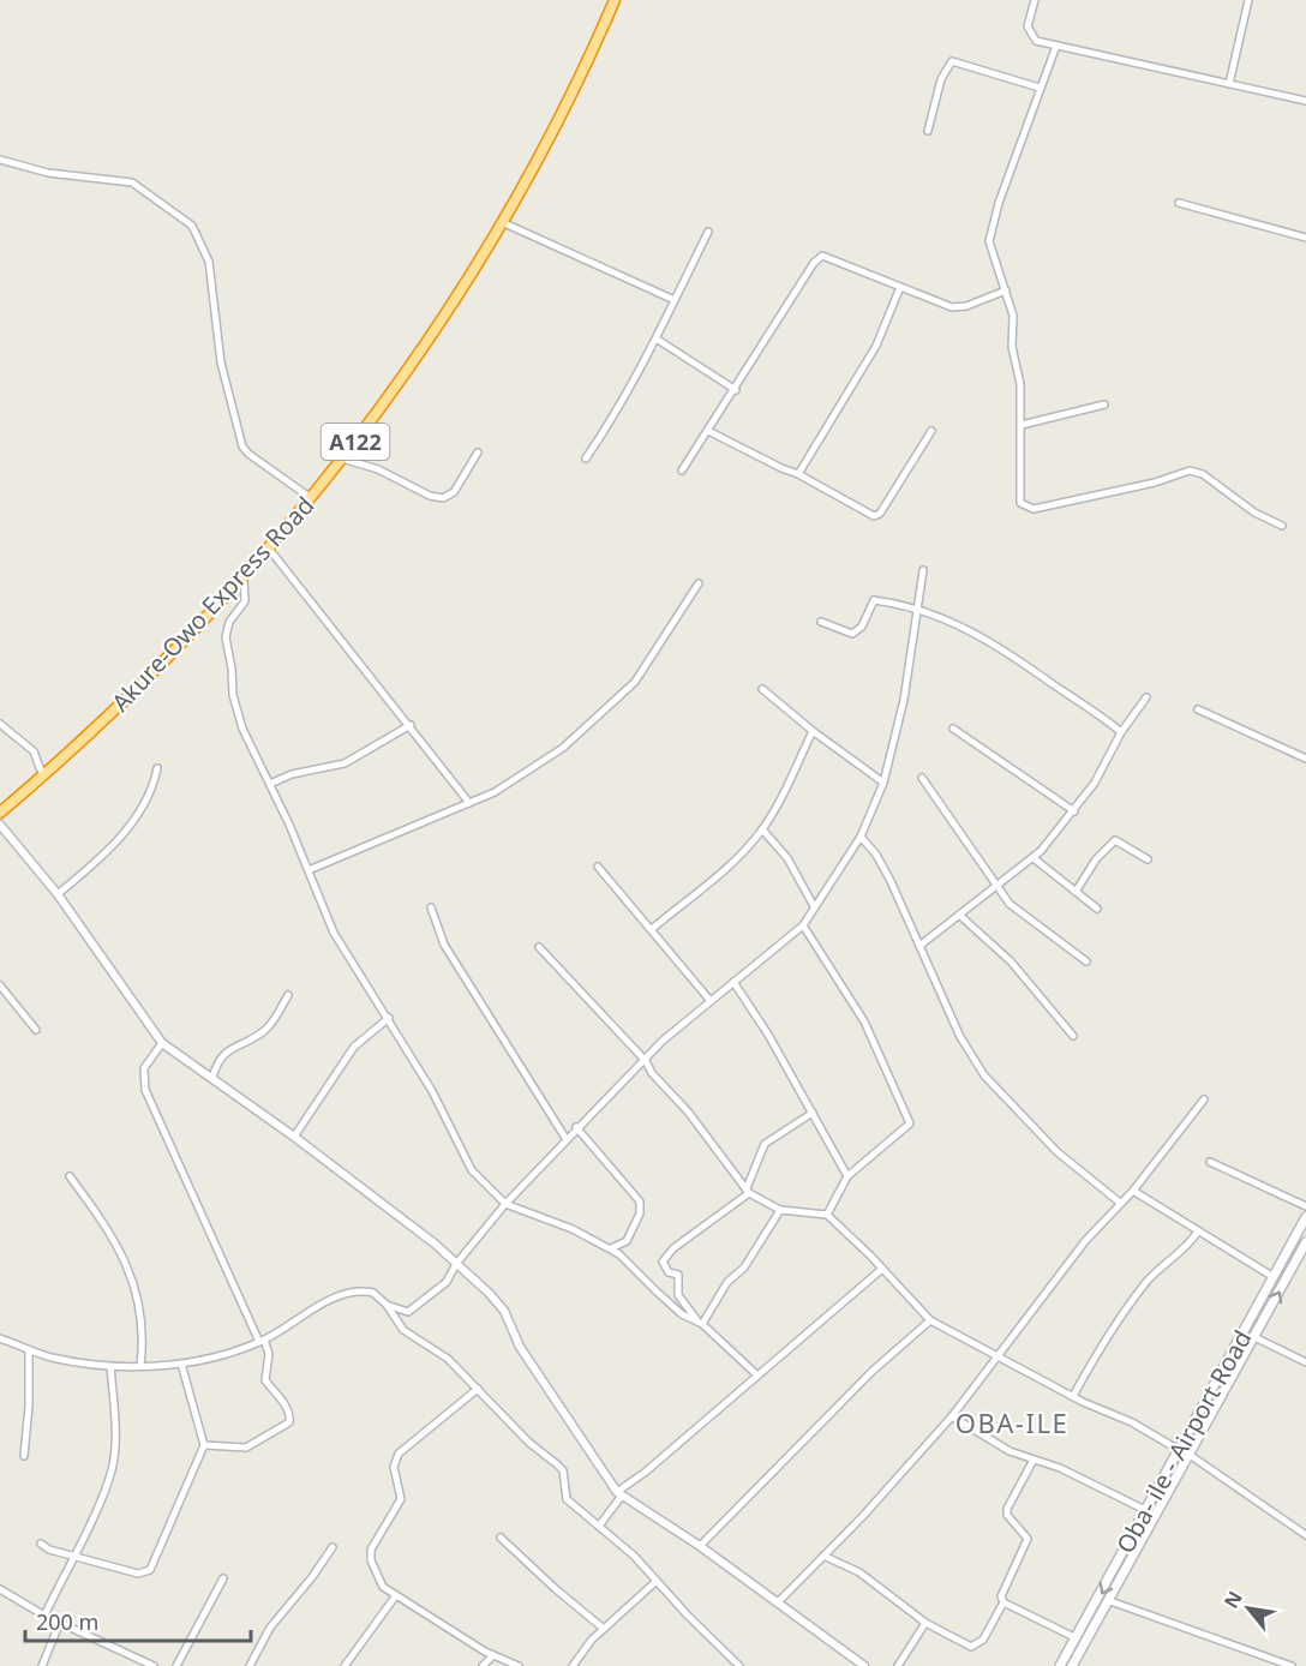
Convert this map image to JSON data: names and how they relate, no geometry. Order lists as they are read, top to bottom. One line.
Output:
{"streets":{"highway":["A122","Akure-Owo Express Road"],"main road":["Oba- ile - Airport Road"]},"districts":["OBA-ILE"],"scale_bar":"200 m","north":"top left"}
